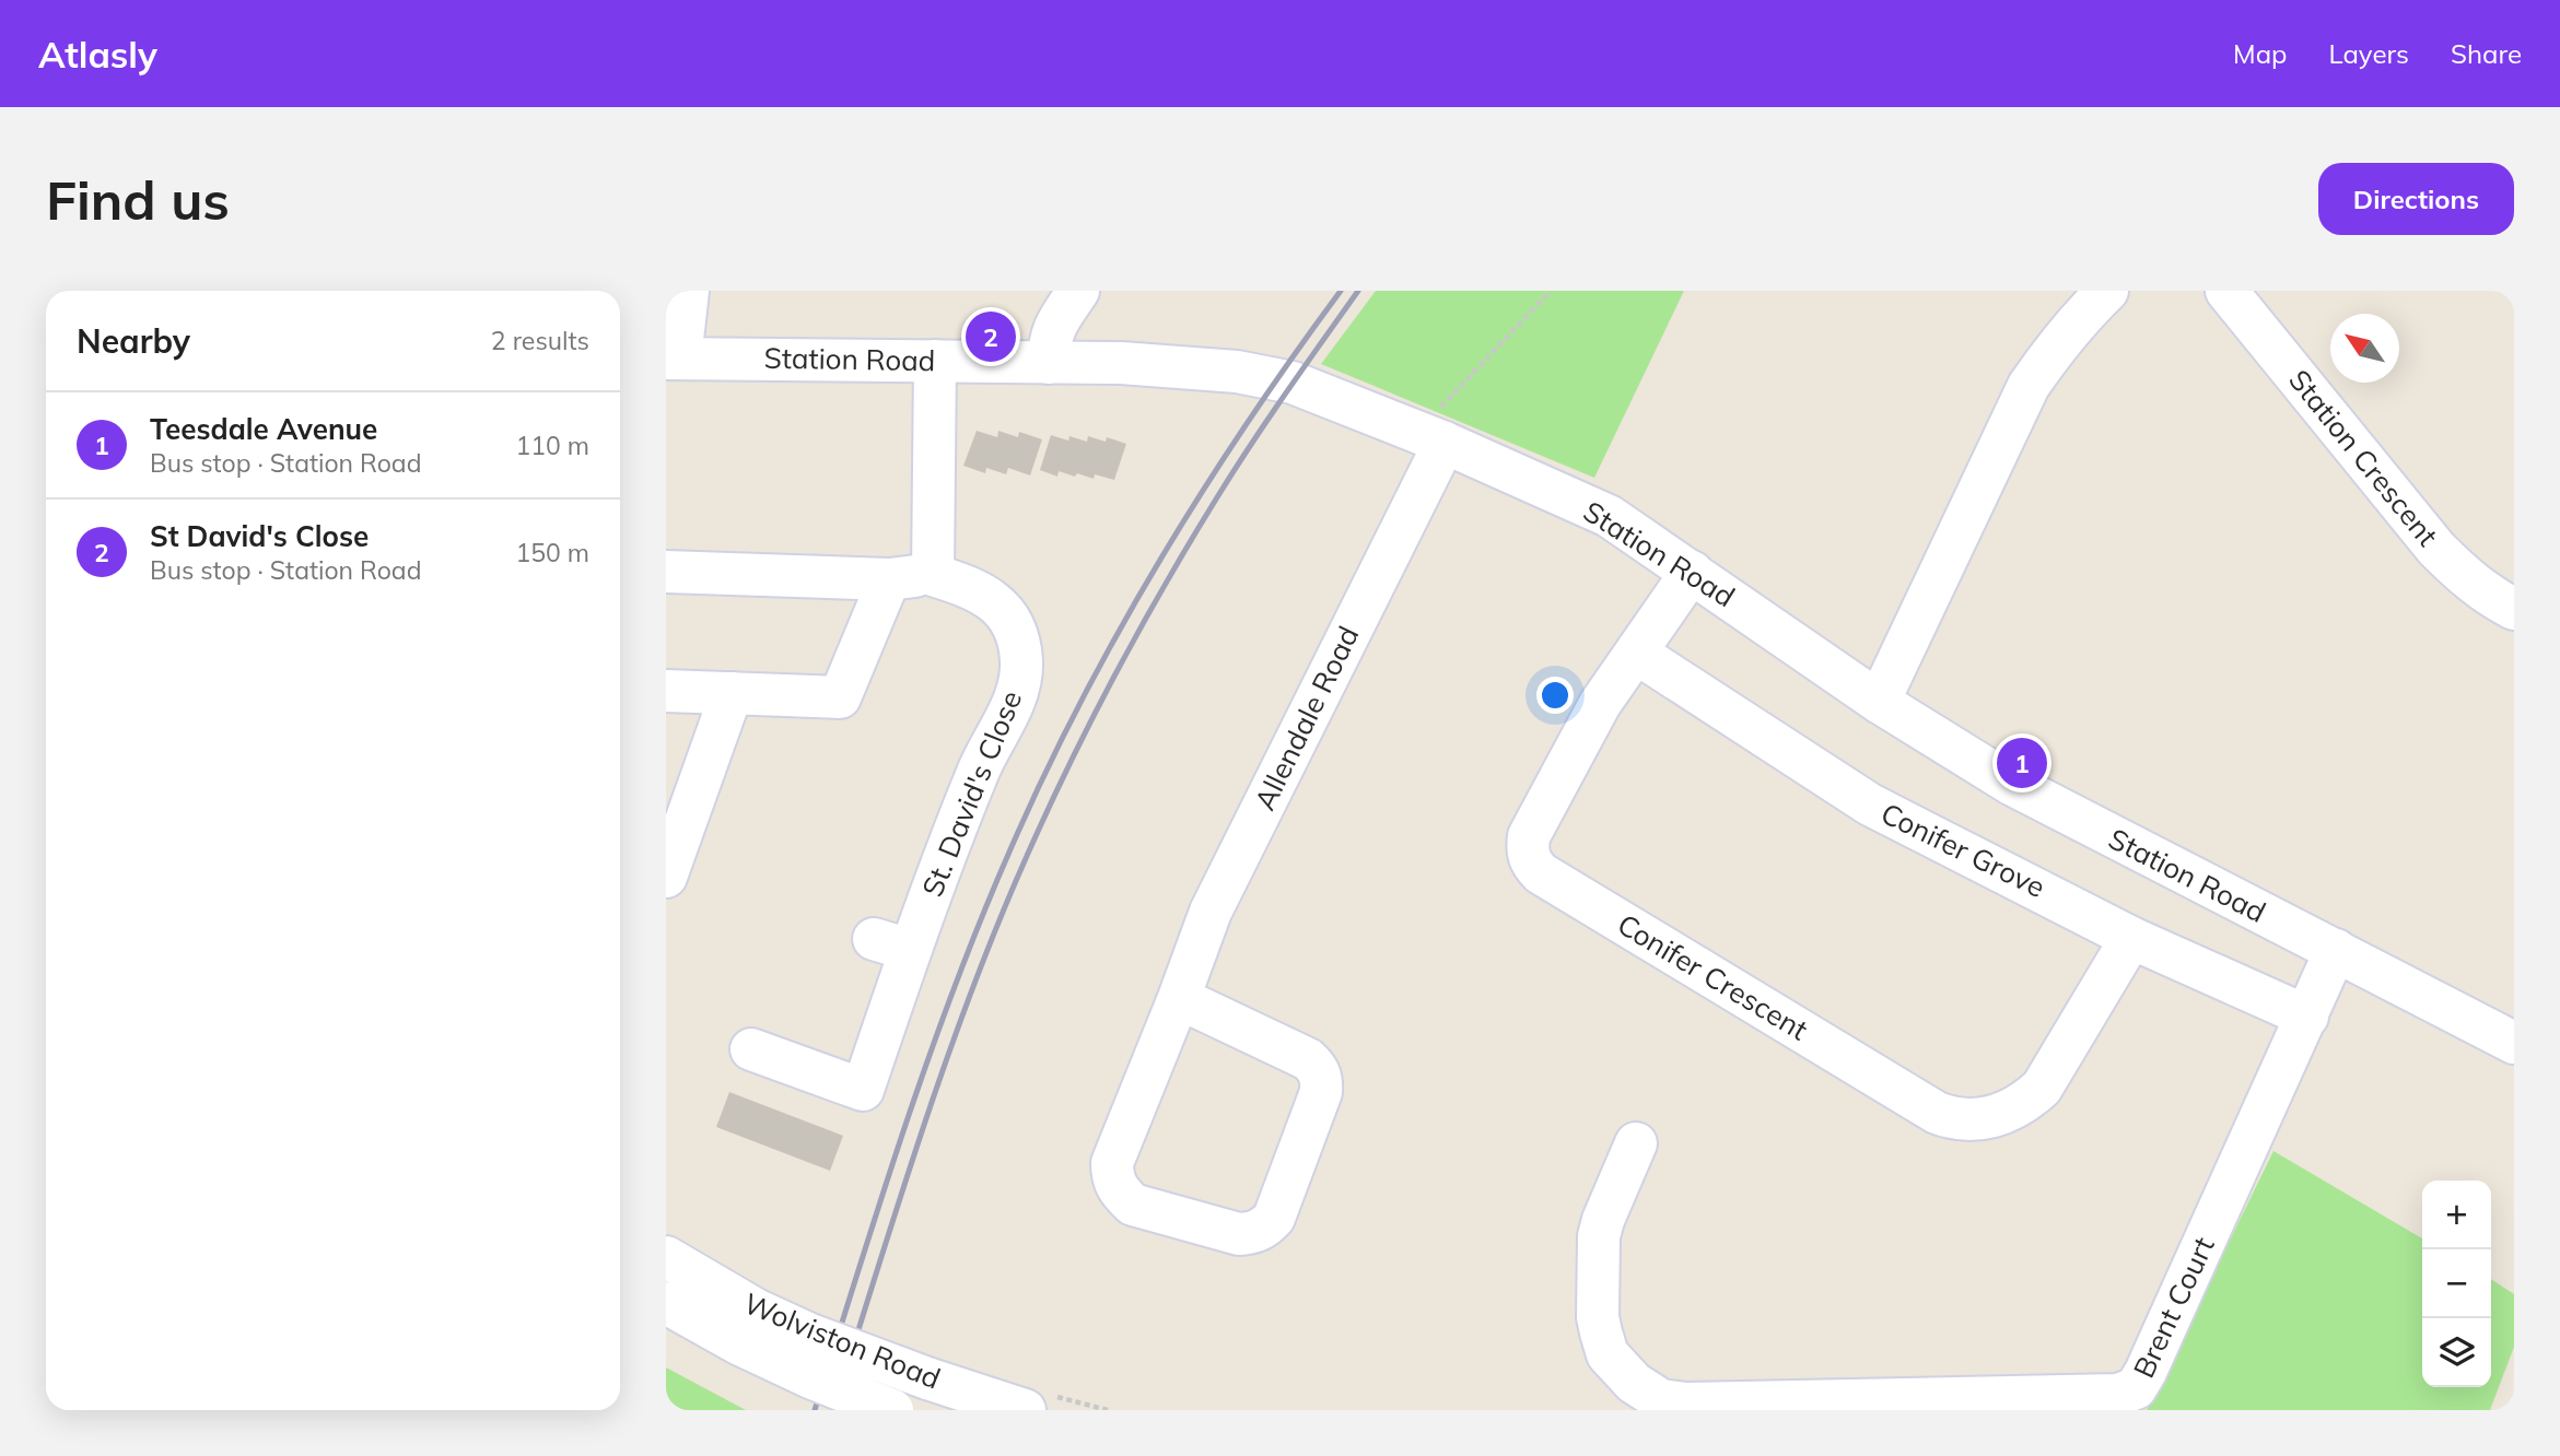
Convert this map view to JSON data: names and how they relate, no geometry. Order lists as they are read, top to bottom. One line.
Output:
{"streets":{"street":["Station Road","Station Crescent","Allendale Road","St. David's Close","Conifer Grove","Conifer Crescent","Brent Court","Wolviston Road"]},"crossings":[["Station Road","Allendale Road"],["Station Road","Conifer Crescent"],["Station Road","Brent Court"],["Conifer Grove","Conifer Crescent"],["Conifer Grove","Brent Court"]],"north":"top left","page":{"header":"Atlasly","nav":["Map","Layers","Share"],"buttons":"Directions","title":"Find us","heading":["Nearby","2 results"],"pins":["2","1"],"list":[{"mark":"1","name":"Teesdale Avenue","note":"Bus stop · Station Road","value":"110 m"},{"mark":"2","name":"St David's Close","note":"Bus stop · Station Road","value":"150 m"}],"map_buttons":["+","−"]}}
